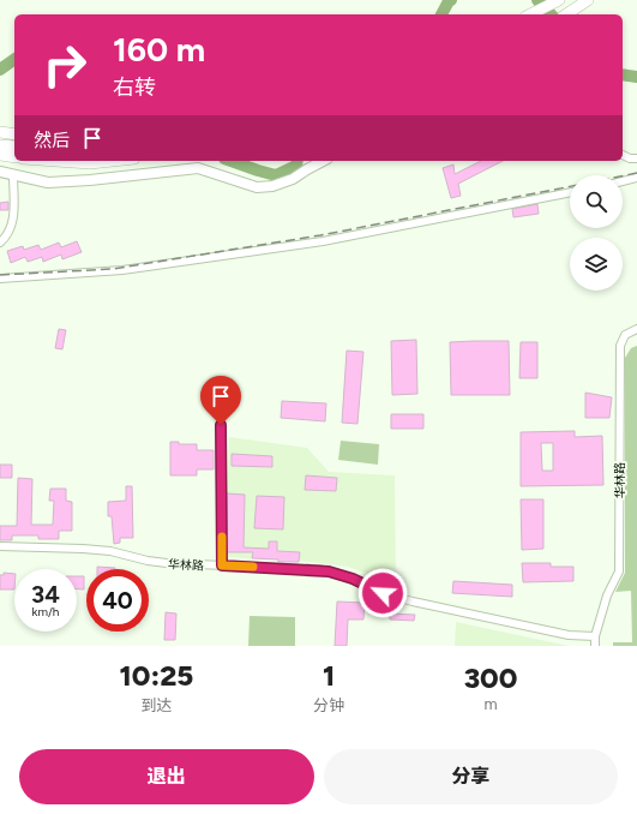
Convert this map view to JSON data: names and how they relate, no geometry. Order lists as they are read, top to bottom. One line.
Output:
{"streets":{"street":["华林路"]},"page":{"turn":["160 m","右转"],"then":"然后","speed":"34 km/h","limit":"40","eta":["10:25","到达","1","分钟","300","m"],"buttons":["退出","分享"]}}
